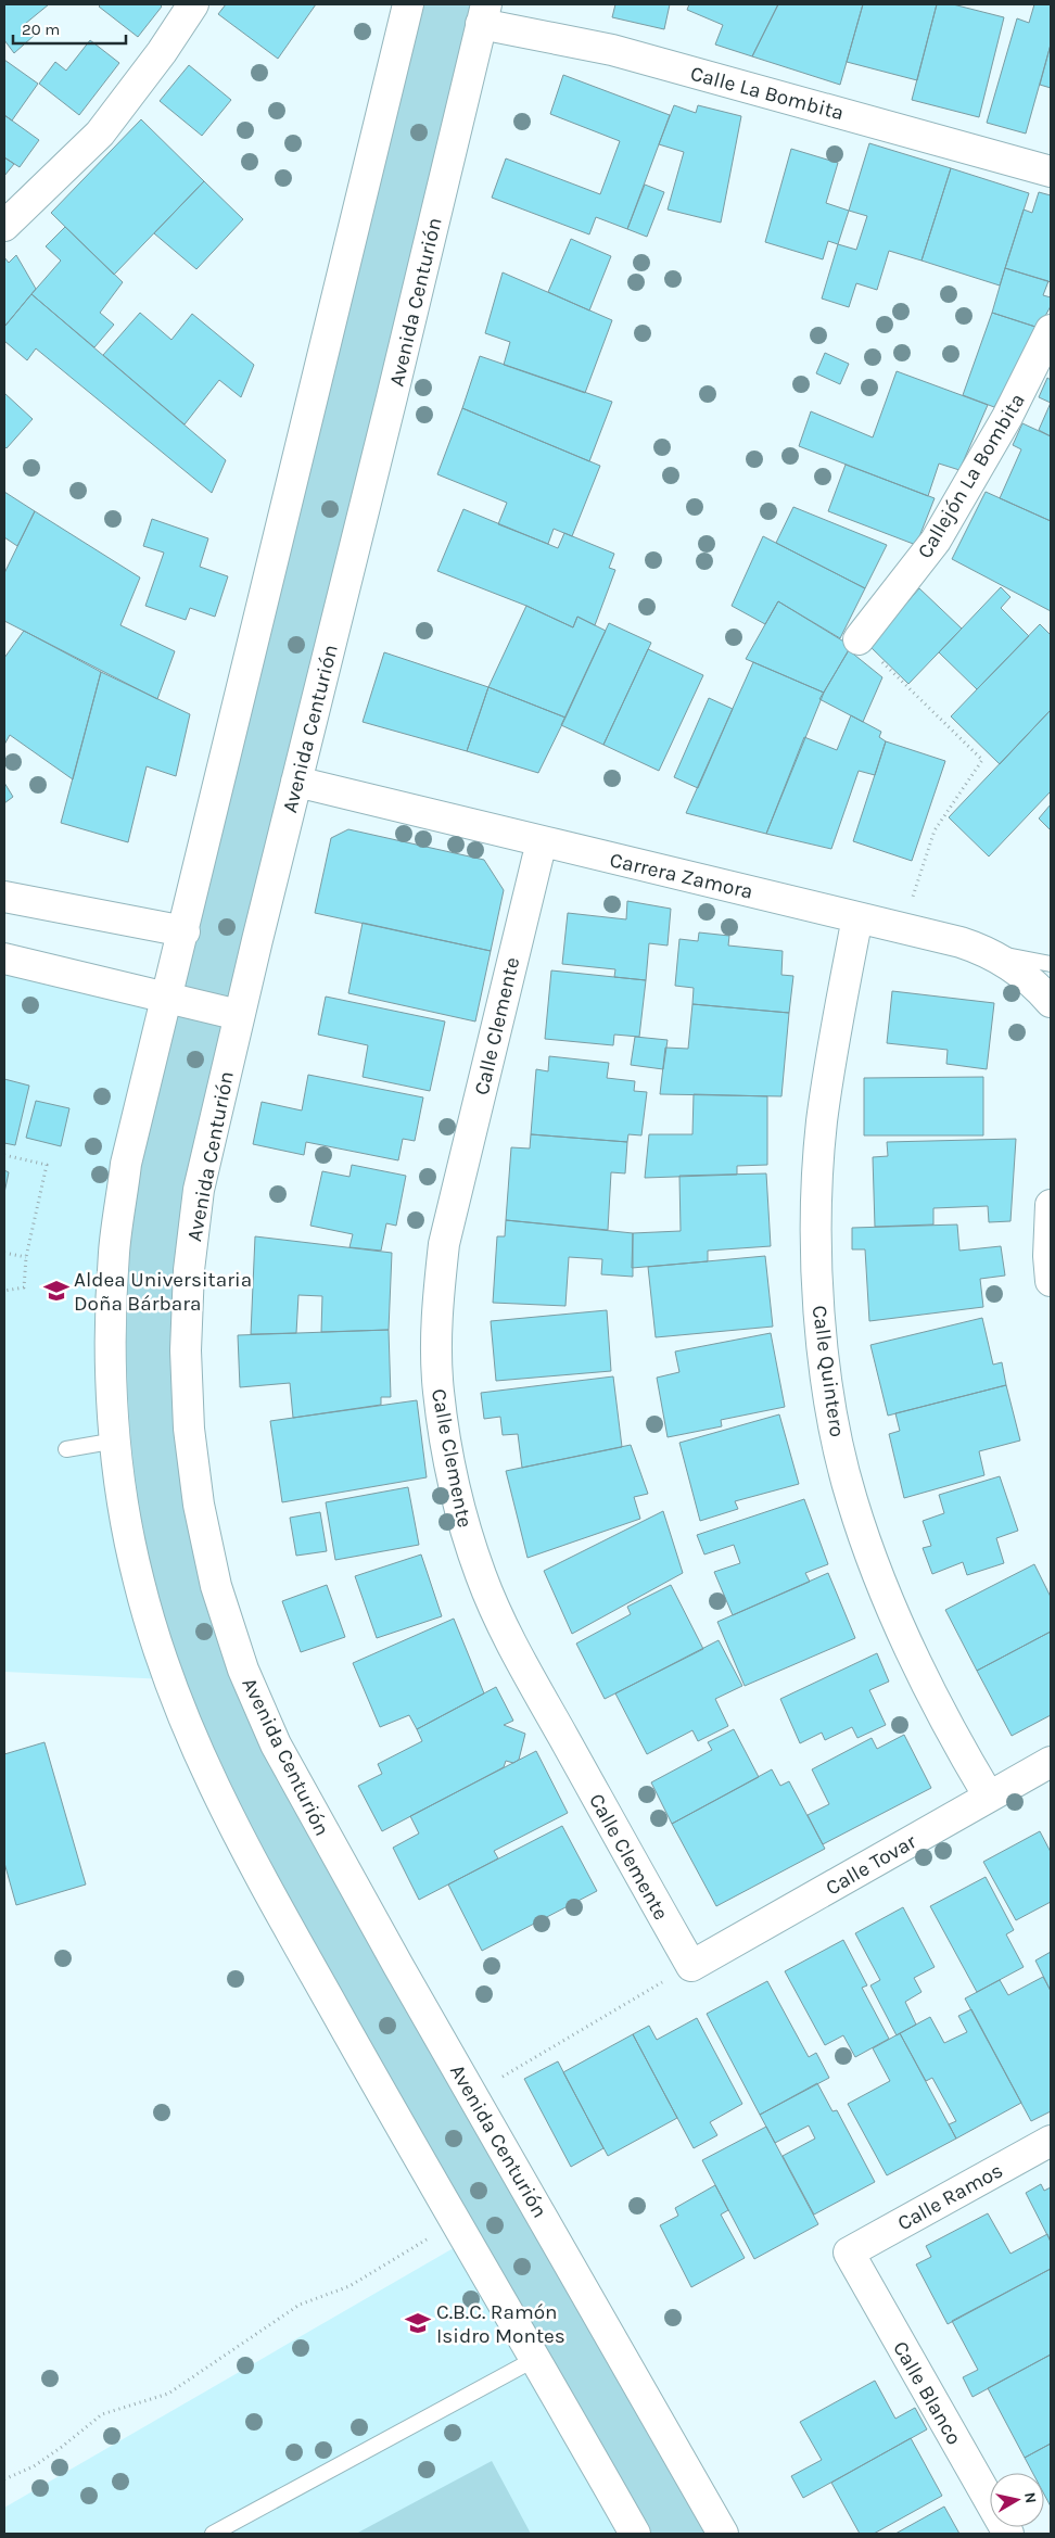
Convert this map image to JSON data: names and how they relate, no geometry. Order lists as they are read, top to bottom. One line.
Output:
{"streets":{"street":["Calle La Bombita","Avenida Centurión","Callejón La Bombita","Carrera Zamora","Calle Clemente","Calle Quintero","Calle Tovar","Calle Ramos","Calle Blanco"]},"crossings":[["Calle La Bombita","Avenida Centurión"],["Avenida Centurión","Carrera Zamora"],["Carrera Zamora","Calle Clemente"],["Carrera Zamora","Calle Quintero"],["Calle Clemente","Calle Tovar"],["Calle Quintero","Calle Tovar"],["Calle Ramos","Calle Blanco"]],"places":{"school or university":["Aldea Universitaria Doña Bárbara","C.B.C. Ramón Isidro Montes"]},"scale_bar":"20 m","north":"right"}
